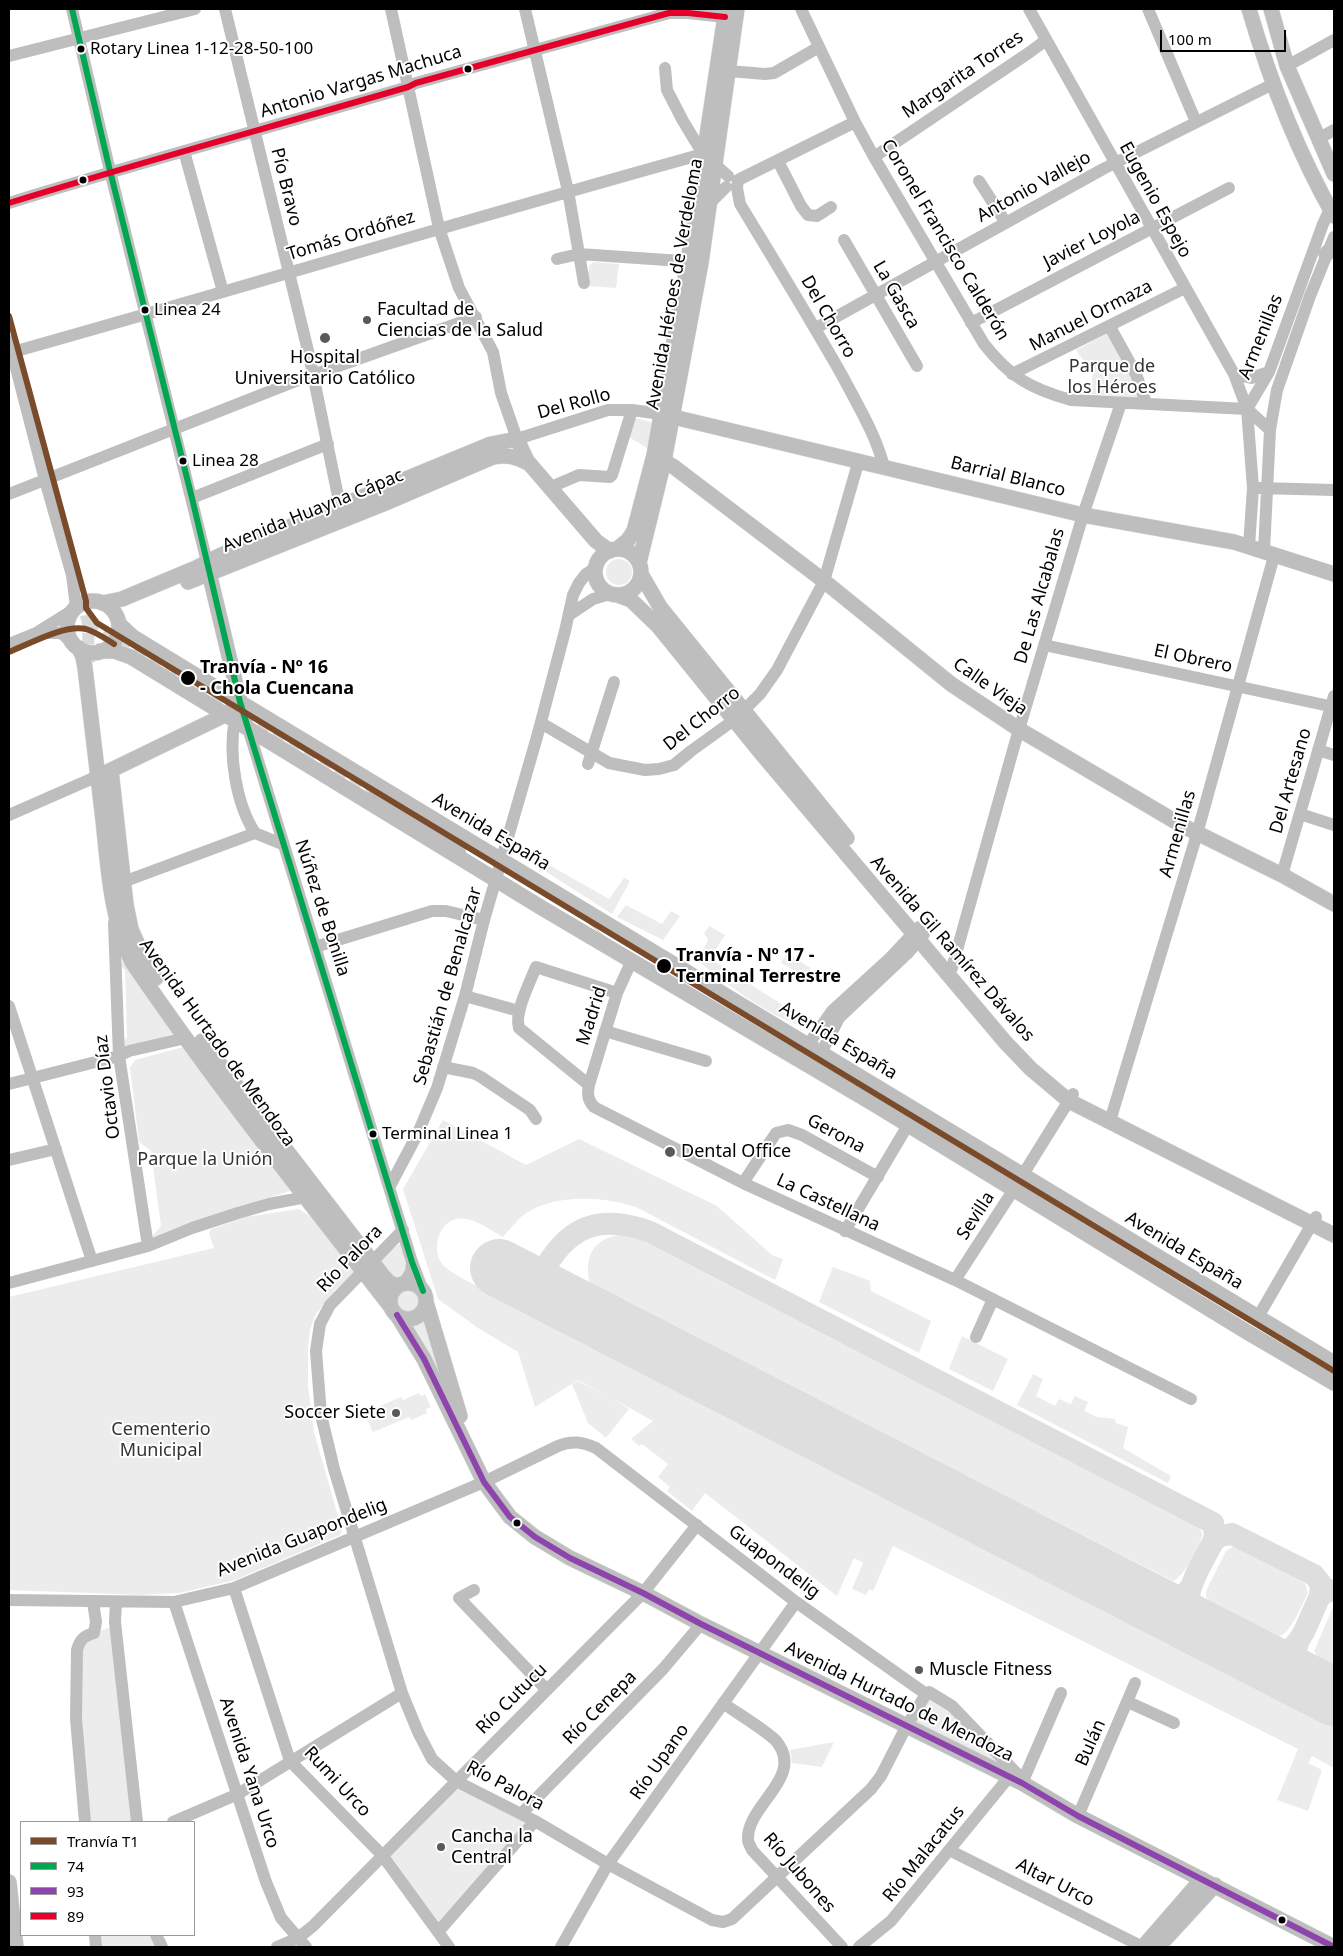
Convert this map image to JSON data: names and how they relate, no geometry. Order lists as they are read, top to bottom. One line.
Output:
{"streets":{"main road":["Avenida Héroes de Verdeloma","Barrial Blanco","Avenida Huayna Cápac","Calle Vieja","Avenida España","Núñez de Bonilla","Avenida Gil Ramírez Dávalos","Avenida Hurtado de Mendoza"],"street":["Margarita Torres","Antonio Vargas Machuca","Pío Bravo","Antonio Vallejo","Eugenio Espejo","Tomás Ordóñez","Coronel Francisco Calderón","Javier Loyola","La Gasca","Manuel Ormaza","Del Chorro","Armenillas","Del Rollo","De Las Alcabalas","El Obrero","Del Artesano","Sebastián de Benalcazar","Madrid","Octavio Díaz","Gerona","La Castellana","Sevilla","Río Palora","Avenida Guapondelig","Guapondelig","Río Cutucu","Río Cenepa","Bulán","Río Upano","Avenida Yana Urco","Rumi Urco","Río Malacatus","Río Jubones","Altar Urco"]},"crossings":[["Margarita Torres","Eugenio Espejo"],["Margarita Torres","Coronel Francisco Calderón"],["Antonio Vargas Machuca","Pío Bravo"],["Antonio Vargas Machuca","Avenida Héroes de Verdeloma"],["Pío Bravo","Tomás Ordóñez"],["Pío Bravo","Avenida Huayna Cápac"],["Antonio Vallejo","Eugenio Espejo"],["Antonio Vallejo","Coronel Francisco Calderón"],["Antonio Vallejo","La Gasca"],["Antonio Vallejo","Del Chorro"],["Eugenio Espejo","Coronel Francisco Calderón"],["Eugenio Espejo","Javier Loyola"],["Eugenio Espejo","Manuel Ormaza"],["Eugenio Espejo","Armenillas"],["Tomás Ordóñez","Avenida Héroes de Verdeloma"],["Tomás Ordóñez","Del Chorro"],["Coronel Francisco Calderón","Javier Loyola"],["Coronel Francisco Calderón","Manuel Ormaza"],["Coronel Francisco Calderón","Armenillas"],["Coronel Francisco Calderón","De Las Alcabalas"],["Avenida Héroes de Verdeloma","Del Chorro"],["Avenida Héroes de Verdeloma","Del Rollo"],["Avenida Héroes de Verdeloma","Barrial Blanco"],["Avenida Héroes de Verdeloma","Calle Vieja"],["Avenida Héroes de Verdeloma","Avenida Gil Ramírez Dávalos"],["Avenida Héroes de Verdeloma","Sebastián de Benalcazar"],["Del Chorro","Barrial Blanco"],["Del Chorro","Calle Vieja"],["Del Chorro","Avenida Gil Ramírez Dávalos"],["Del Chorro","Sebastián de Benalcazar"],["Armenillas","Barrial Blanco"],["Armenillas","El Obrero"],["Armenillas","Calle Vieja"],["Armenillas","Avenida Gil Ramírez Dávalos"],["Del Rollo","Barrial Blanco"],["Del Rollo","Avenida Huayna Cápac"],["Del Rollo","Avenida Gil Ramírez Dávalos"],["Barrial Blanco","De Las Alcabalas"],["Avenida Huayna Cápac","Avenida España"],["Avenida Huayna Cápac","Núñez de Bonilla"],["Avenida Huayna Cápac","Avenida Gil Ramírez Dávalos"],["Avenida Huayna Cápac","Avenida Hurtado de Mendoza"],["De Las Alcabalas","El Obrero"],["De Las Alcabalas","Calle Vieja"],["De Las Alcabalas","Avenida Gil Ramírez Dávalos"],["El Obrero","Del Artesano"],["Calle Vieja","Del Artesano"],["Avenida España","Núñez de Bonilla"],["Avenida España","Sebastián de Benalcazar"],["Avenida España","Madrid"],["Avenida España","Avenida Hurtado de Mendoza"],["Avenida España","Sevilla"],["Núñez de Bonilla","Sebastián de Benalcazar"],["Núñez de Bonilla","Avenida Hurtado de Mendoza"],["Núñez de Bonilla","Río Palora"],["Avenida Gil Ramírez Dávalos","Sebastián de Benalcazar"],["Avenida Gil Ramírez Dávalos","Sevilla"],["Madrid","La Castellana"],["Avenida Hurtado de Mendoza","Octavio Díaz"],["Avenida Hurtado de Mendoza","Río Palora"],["Avenida Hurtado de Mendoza","Avenida Guapondelig"],["Avenida Hurtado de Mendoza","Guapondelig"],["Avenida Hurtado de Mendoza","Río Cutucu"],["Avenida Hurtado de Mendoza","Río Cenepa"],["Avenida Hurtado de Mendoza","Bulán"],["Avenida Hurtado de Mendoza","Río Upano"],["Avenida Hurtado de Mendoza","Río Malacatus"],["Gerona","La Castellana"],["La Castellana","Sevilla"],["Río Palora","Avenida Guapondelig"],["Río Palora","Guapondelig"],["Río Palora","Río Cutucu"],["Río Palora","Río Cenepa"],["Río Palora","Río Upano"],["Río Palora","Río Jubones"],["Avenida Guapondelig","Guapondelig"],["Avenida Guapondelig","Avenida Yana Urco"],["Avenida Guapondelig","Rumi Urco"],["Guapondelig","Río Cutucu"],["Guapondelig","Río Upano"],["Guapondelig","Río Malacatus"],["Río Cutucu","Avenida Yana Urco"],["Río Cutucu","Rumi Urco"],["Río Upano","Río Jubones"],["Río Malacatus","Altar Urco"]],"parks":["Parque de los Héroes","Parque la Unión","Cementerio Municipal"],"places":["Rotary Linea 1-12-28-50-100","Linea 24","Facultad de Ciencias de la Salud","Hospital Universitario Católico","Linea 28","Tranvía - Nº 16 - Chola Cuencana","Tranvía - Nº 17 - Terminal Terrestre","Terminal Linea 1","Dental Office","Soccer Siete","Muscle Fitness","Cancha la Central"],"lines":["transit line 74","transit line 89","tram line T1","transit line 93"],"legend":["Tranvía T1","74","93","89"],"scale_bar":"100 m"}
